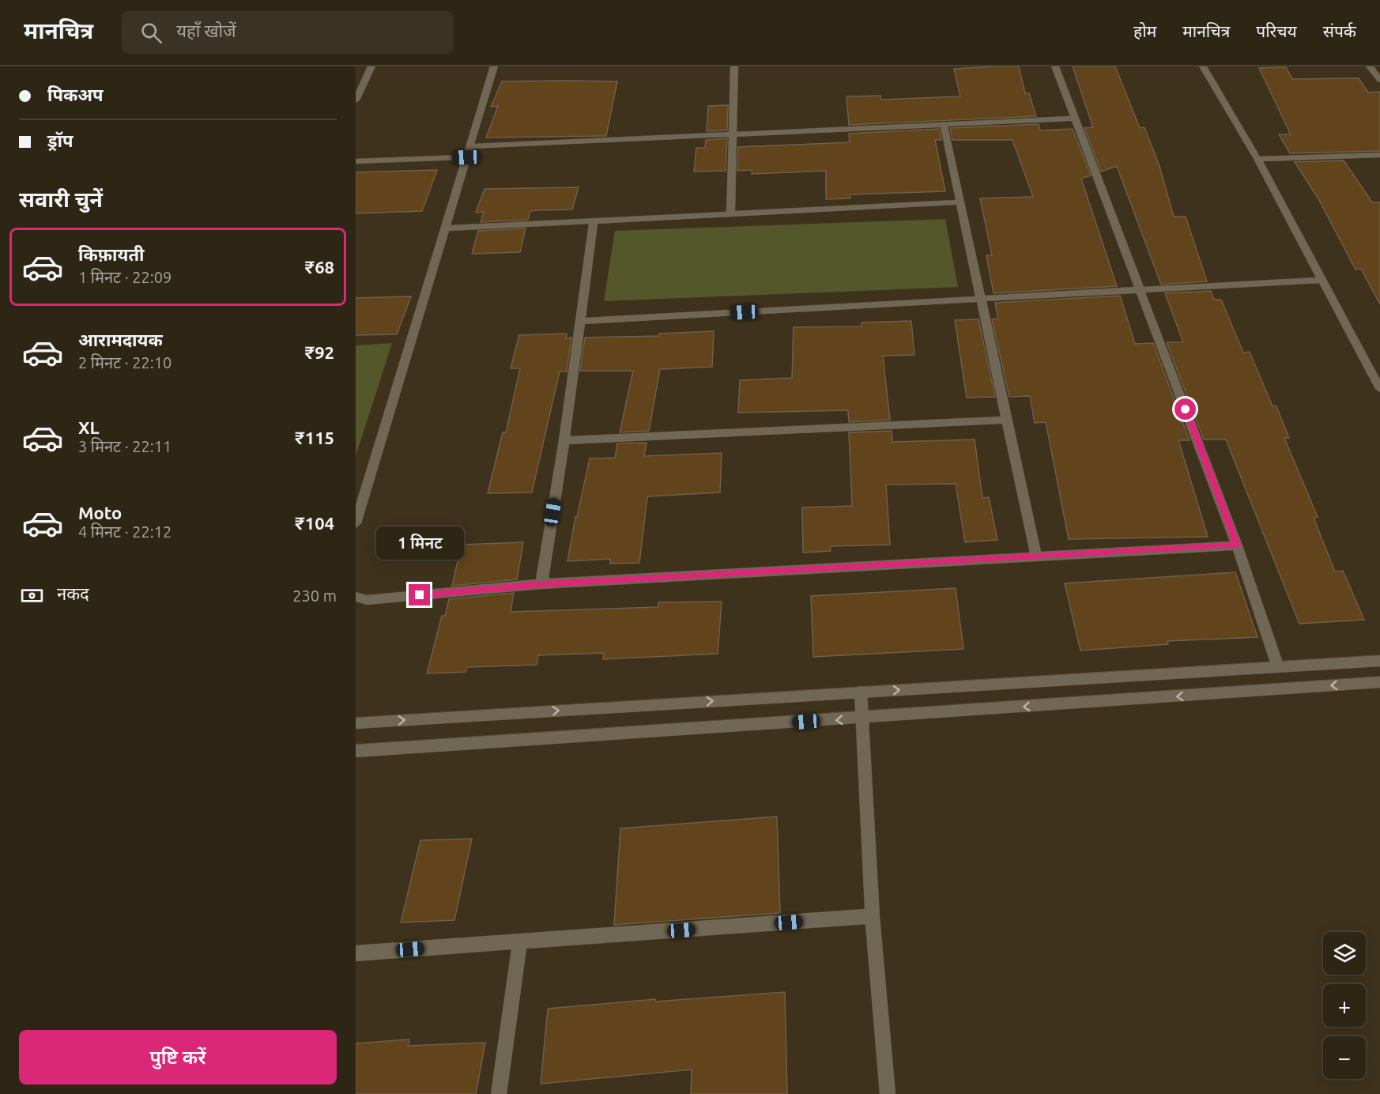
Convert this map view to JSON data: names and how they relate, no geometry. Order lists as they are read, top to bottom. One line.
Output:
{"page":{"header":"मानचित्र","search":"यहाँ खोजें","nav":["होम","मानचित्र","परिचय","संपर्क"],"banner":["पिकअप","ड्रॉप"],"heading":"सवारी चुनें","list":[{"name":"किफ़ायती","note":"1 मिनट · 22:09","value":"₹68"},{"name":"आरामदायक","note":"2 मिनट · 22:10","value":"₹92"},{"name":"XL","note":"3 मिनट · 22:11","value":"₹115"},{"name":"Moto","note":"4 मिनट · 22:12","value":"₹104"}],"bubble":"1 मिनट","pay":["नकद","230 m"],"map_buttons":["+","−"],"buttons":"पुष्टि करें"}}
